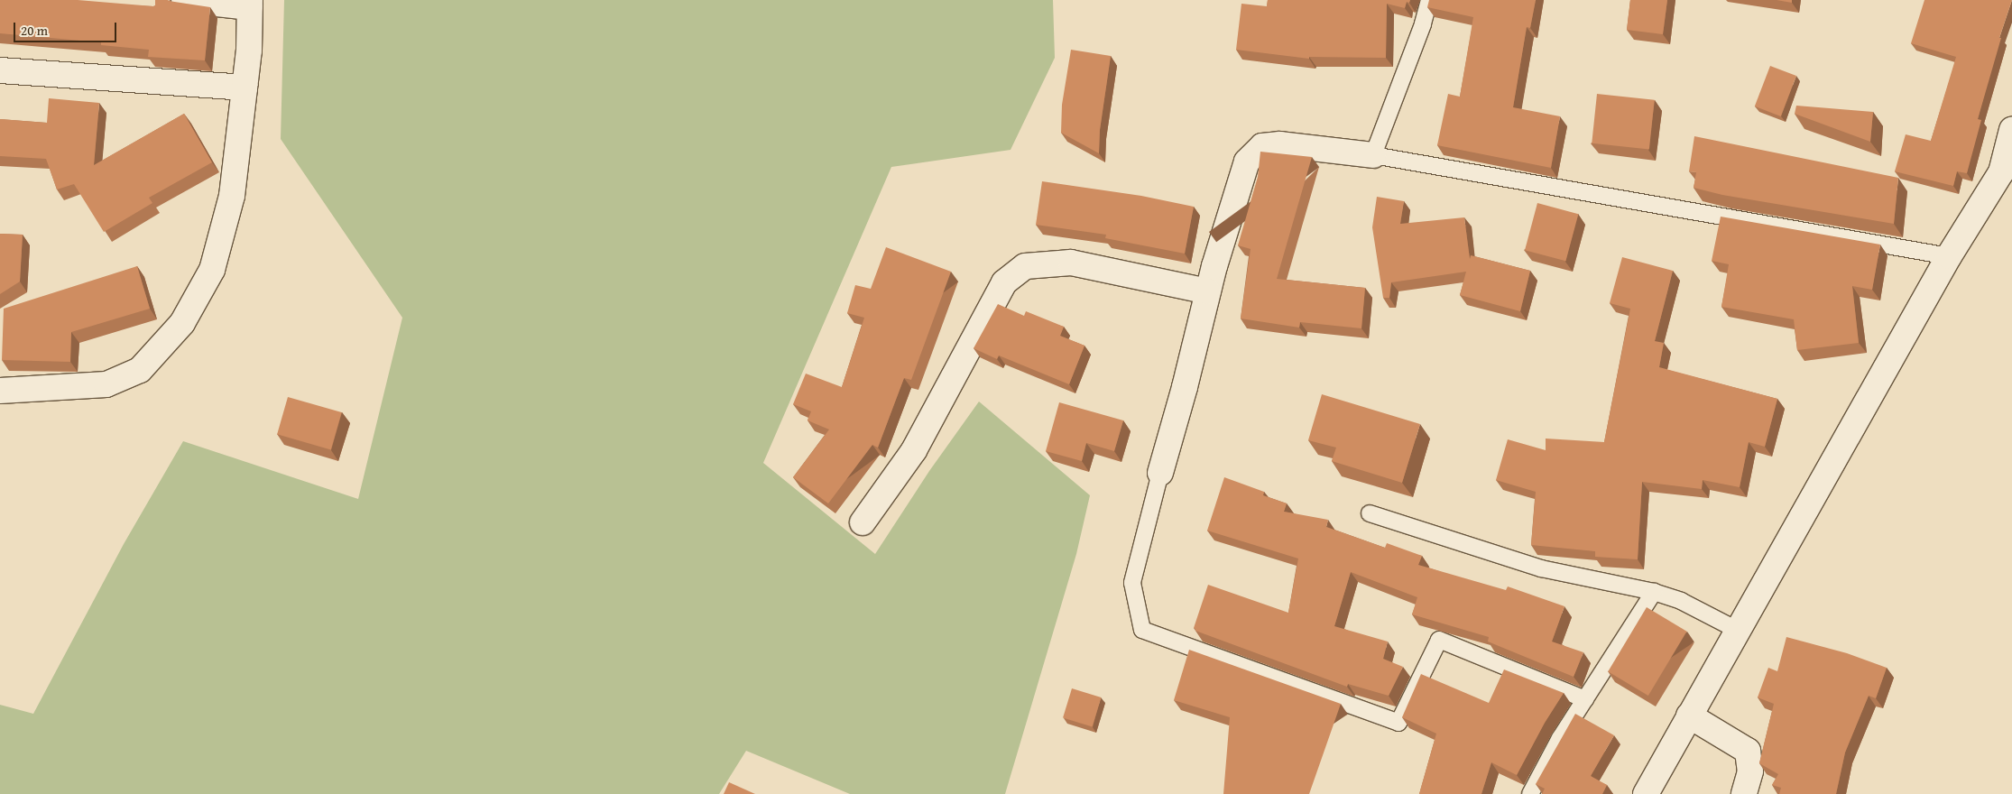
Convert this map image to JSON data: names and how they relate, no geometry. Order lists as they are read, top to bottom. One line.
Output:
{"scale_bar":"20 m"}
